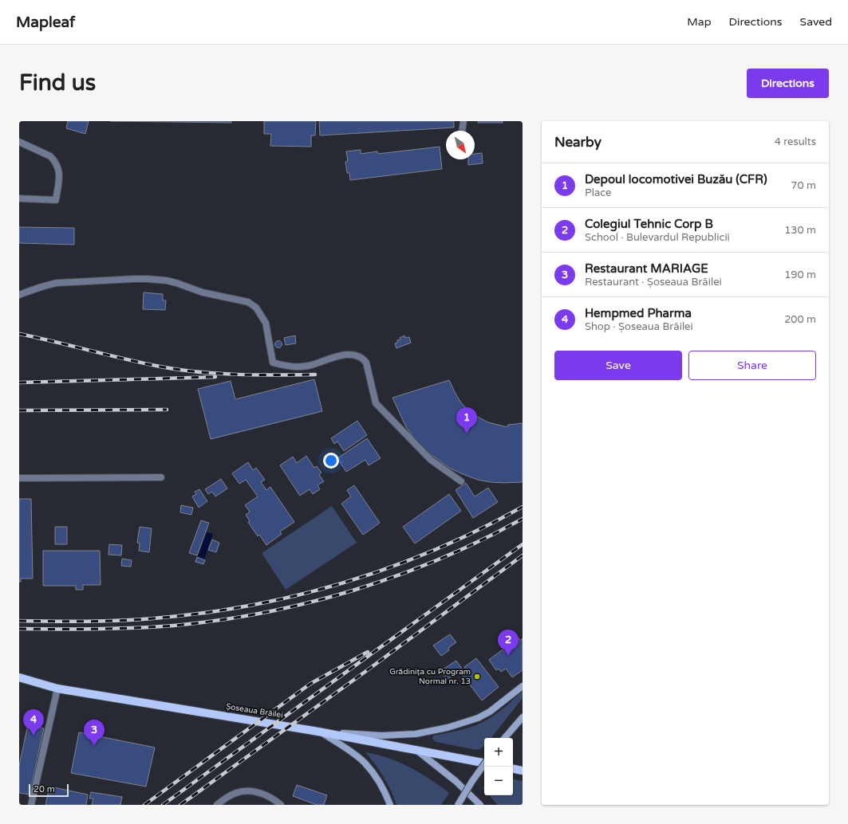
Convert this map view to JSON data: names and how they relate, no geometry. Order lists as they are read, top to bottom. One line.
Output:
{"streets":{"main road":["Șoseaua Brăilei"]},"places":["Grădinița cu Program Normal nr. 13"],"scale_bar":"20 m","north":"bottom right","page":{"header":"Mapleaf","nav":["Map","Directions","Saved"],"buttons":["Directions",["Save","Share"]],"title":"Find us","heading":["Nearby","4 results"],"list":[{"mark":"1","name":"Depoul locomotivei Buzău (CFR)","note":"Place","value":"70 m"},{"mark":"2","name":"Colegiul Tehnic Corp B","note":"School · Bulevardul Republicii","value":"130 m"},{"mark":"3","name":"Restaurant MARIAGE","note":"Restaurant · Șoseaua Brăilei","value":"190 m"},{"mark":"4","name":"Hempmed Pharma","note":"Shop · Șoseaua Brăilei","value":"200 m"}],"pins":["1","2","4","3"],"map_buttons":["+","−"],"scale":"20 m"}}
